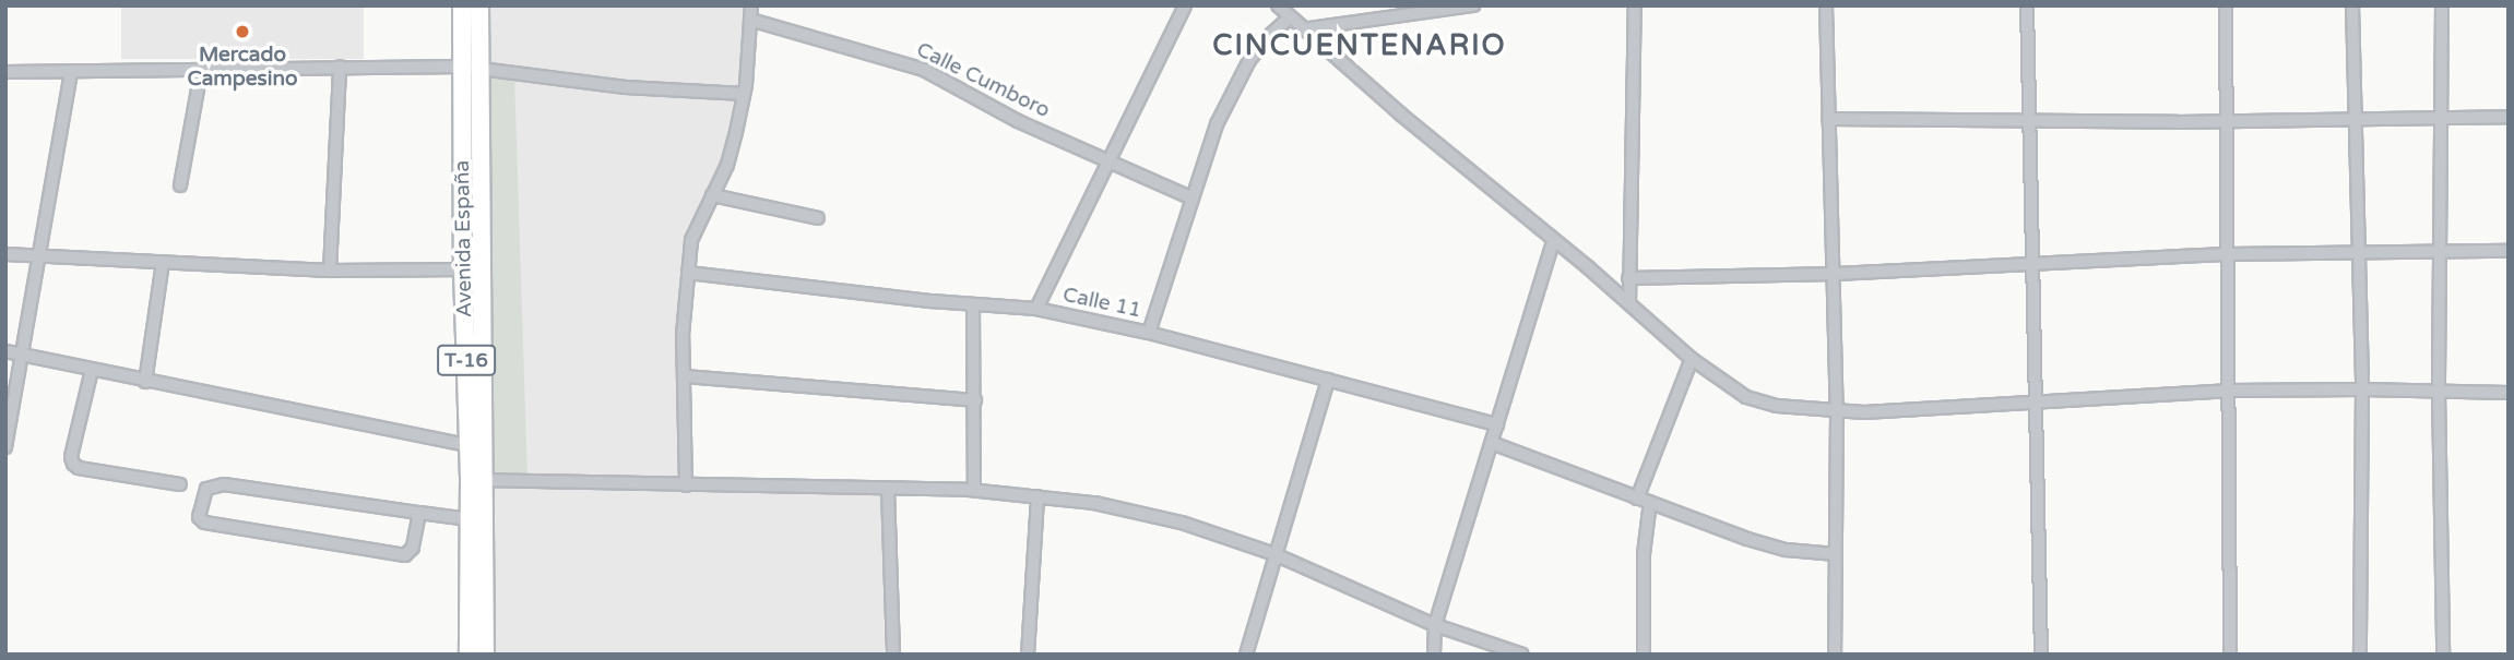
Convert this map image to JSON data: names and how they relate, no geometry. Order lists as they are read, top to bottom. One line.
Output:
{"streets":{"highway":["Avenida España","T-16"],"street":["Calle Cumboro","Calle 11"]},"districts":["CINCUENTENARIO"],"places":["Mercado Campesino"]}
